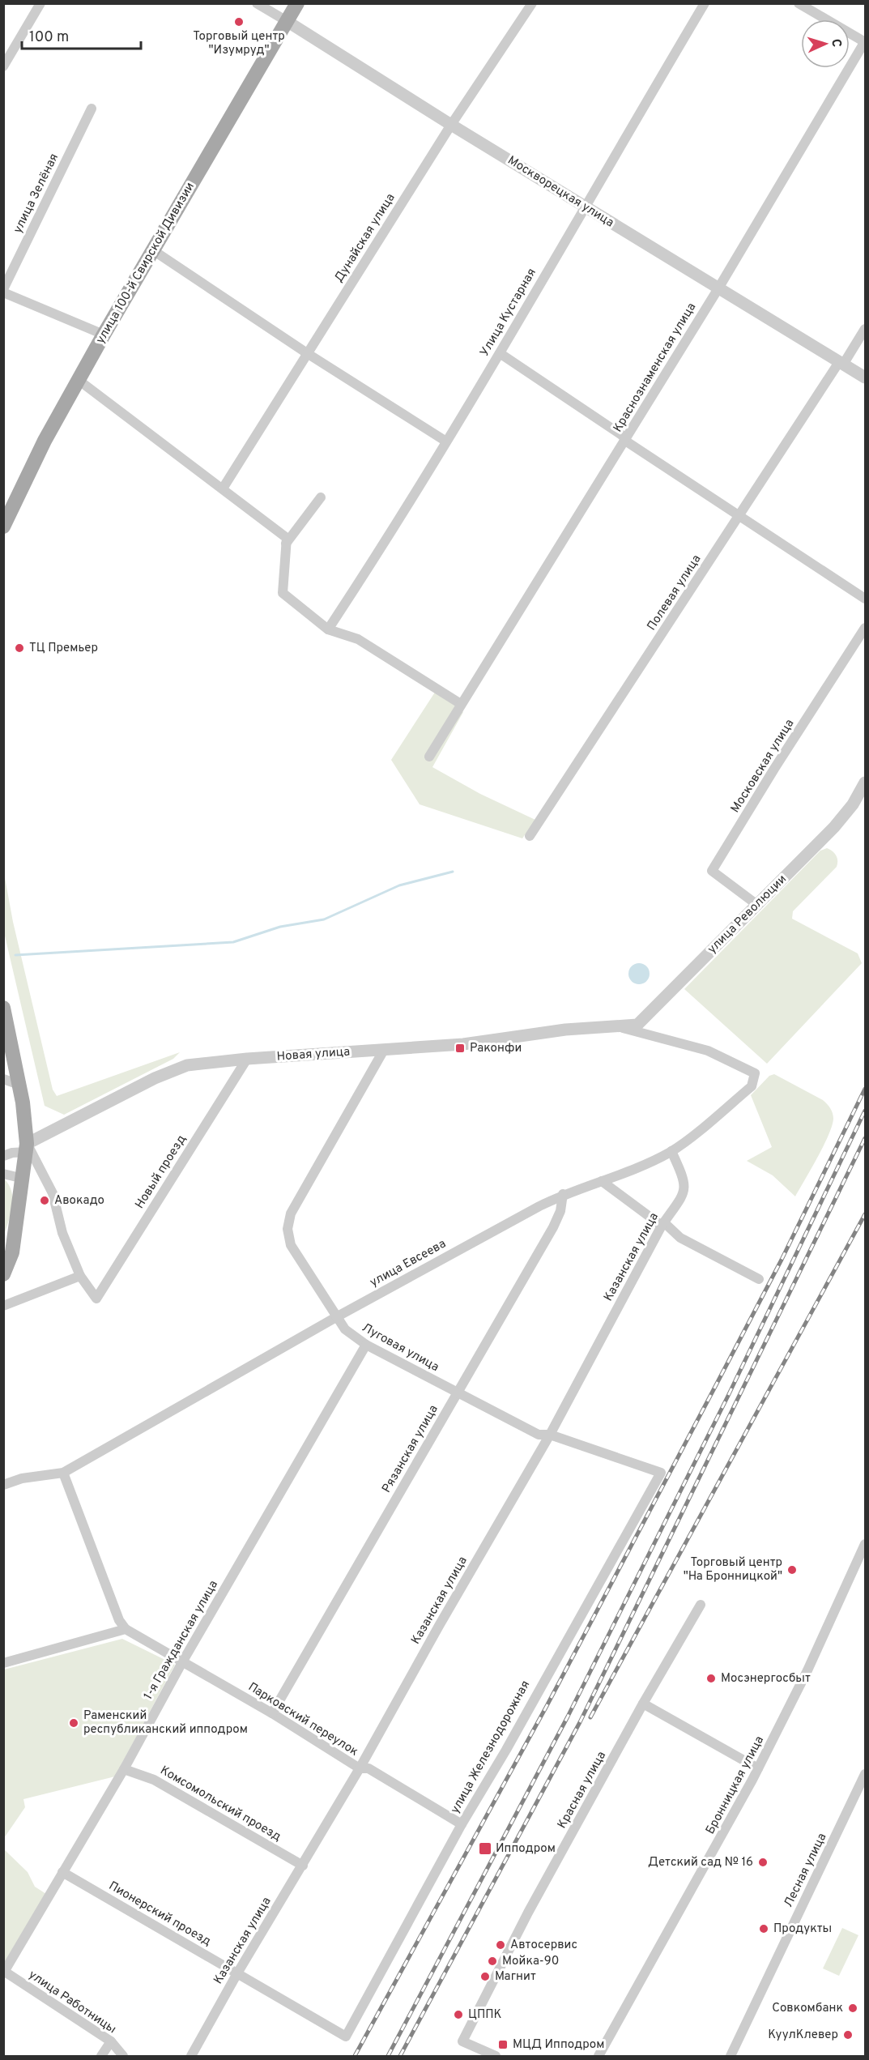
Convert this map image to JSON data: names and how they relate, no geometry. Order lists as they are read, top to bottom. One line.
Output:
{"streets":{"main road":["улица 100-й Свирской Дивизии"],"street":["Москворецкая улица","улица Зелёная","Дунайская улица","Улица Кустарная","Краснознаменская улица","Полевая улица","Московская улица","улица Революции","Новая улица","Новый проезд","Казанская улица","улица Евсеева","Луговая улица","Рязанская улица","1-я Гражданская улица","Парковский переулок","улица Железнодорожная","Бронницкая улица","Красная улица","Комсомольский проезд","Лесная улица","Пионерский проезд","улица Работницы"]},"crossings":[["Москворецкая улица","Дунайская улица"],["Москворецкая улица","улица 100-й Свирской Дивизии"],["Москворецкая улица","Улица Кустарная"],["Москворецкая улица","Краснознаменская улица"],["Москворецкая улица","Полевая улица"],["Московская улица","улица Революции"],["улица Революции","Новая улица"],["улица Революции","улица Евсеева"],["Новая улица","Новый проезд"],["Новая улица","улица Евсеева"],["Новая улица","Луговая улица"],["Казанская улица","улица Евсеева"],["Казанская улица","Луговая улица"],["Казанская улица","Парковский переулок"],["Казанская улица","Комсомольский проезд"],["Казанская улица","Пионерский проезд"],["улица Евсеева","Луговая улица"],["улица Евсеева","Рязанская улица"],["Луговая улица","Рязанская улица"],["Луговая улица","1-я Гражданская улица"],["Луговая улица","улица Железнодорожная"],["Рязанская улица","Парковский переулок"],["1-я Гражданская улица","Парковский переулок"],["1-я Гражданская улица","Комсомольский проезд"],["1-я Гражданская улица","Пионерский проезд"],["1-я Гражданская улица","улица Работницы"],["Парковский переулок","улица Железнодорожная"],["улица Железнодорожная","Пионерский проезд"]],"places":{"other":["Торговый центр \"Изумруд\"","ТЦ Премьер","Авокадо","Торговый центр \"На Бронницкой\"","Мосэнергосбыт","Раменский республиканский ипподром","Детский сад № 16","Продукты","Автосервис","Мойка-90","Магнит","Совкомбанк","ЦППК","КуулКлевер"],"transit":["Раконфи","Ипподром","МЦД Ипподром"]},"scale_bar":"100 m","north":"right"}
